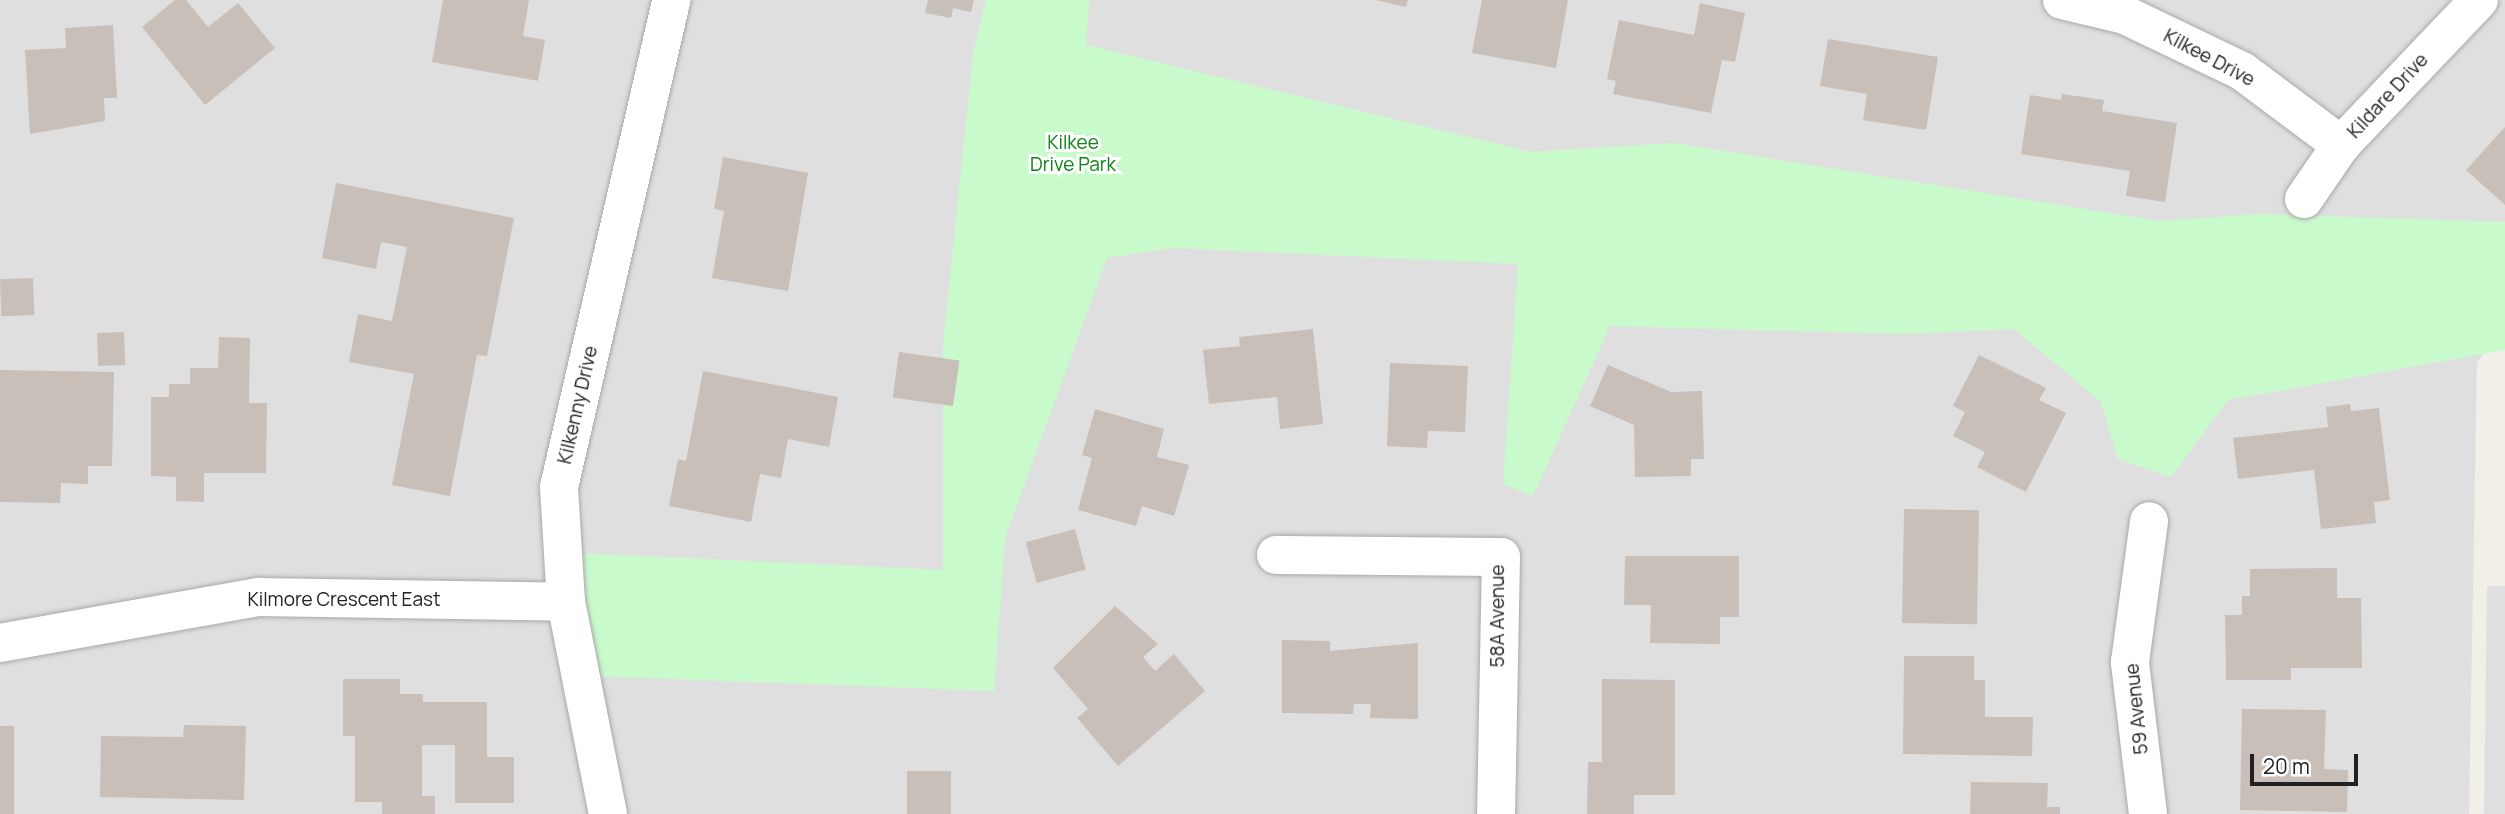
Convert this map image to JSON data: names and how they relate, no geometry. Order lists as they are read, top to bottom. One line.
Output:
{"streets":{"street":["Kilkee Drive","Kildare Drive","Kilkenny Drive","Kilmore Crescent East","58A Avenue","59 Avenue"]},"crossings":[["Kilkee Drive","Kildare Drive"],["Kilkenny Drive","Kilmore Crescent East"]],"parks":["Kilkee Drive Park"],"scale_bar":"20 m"}
